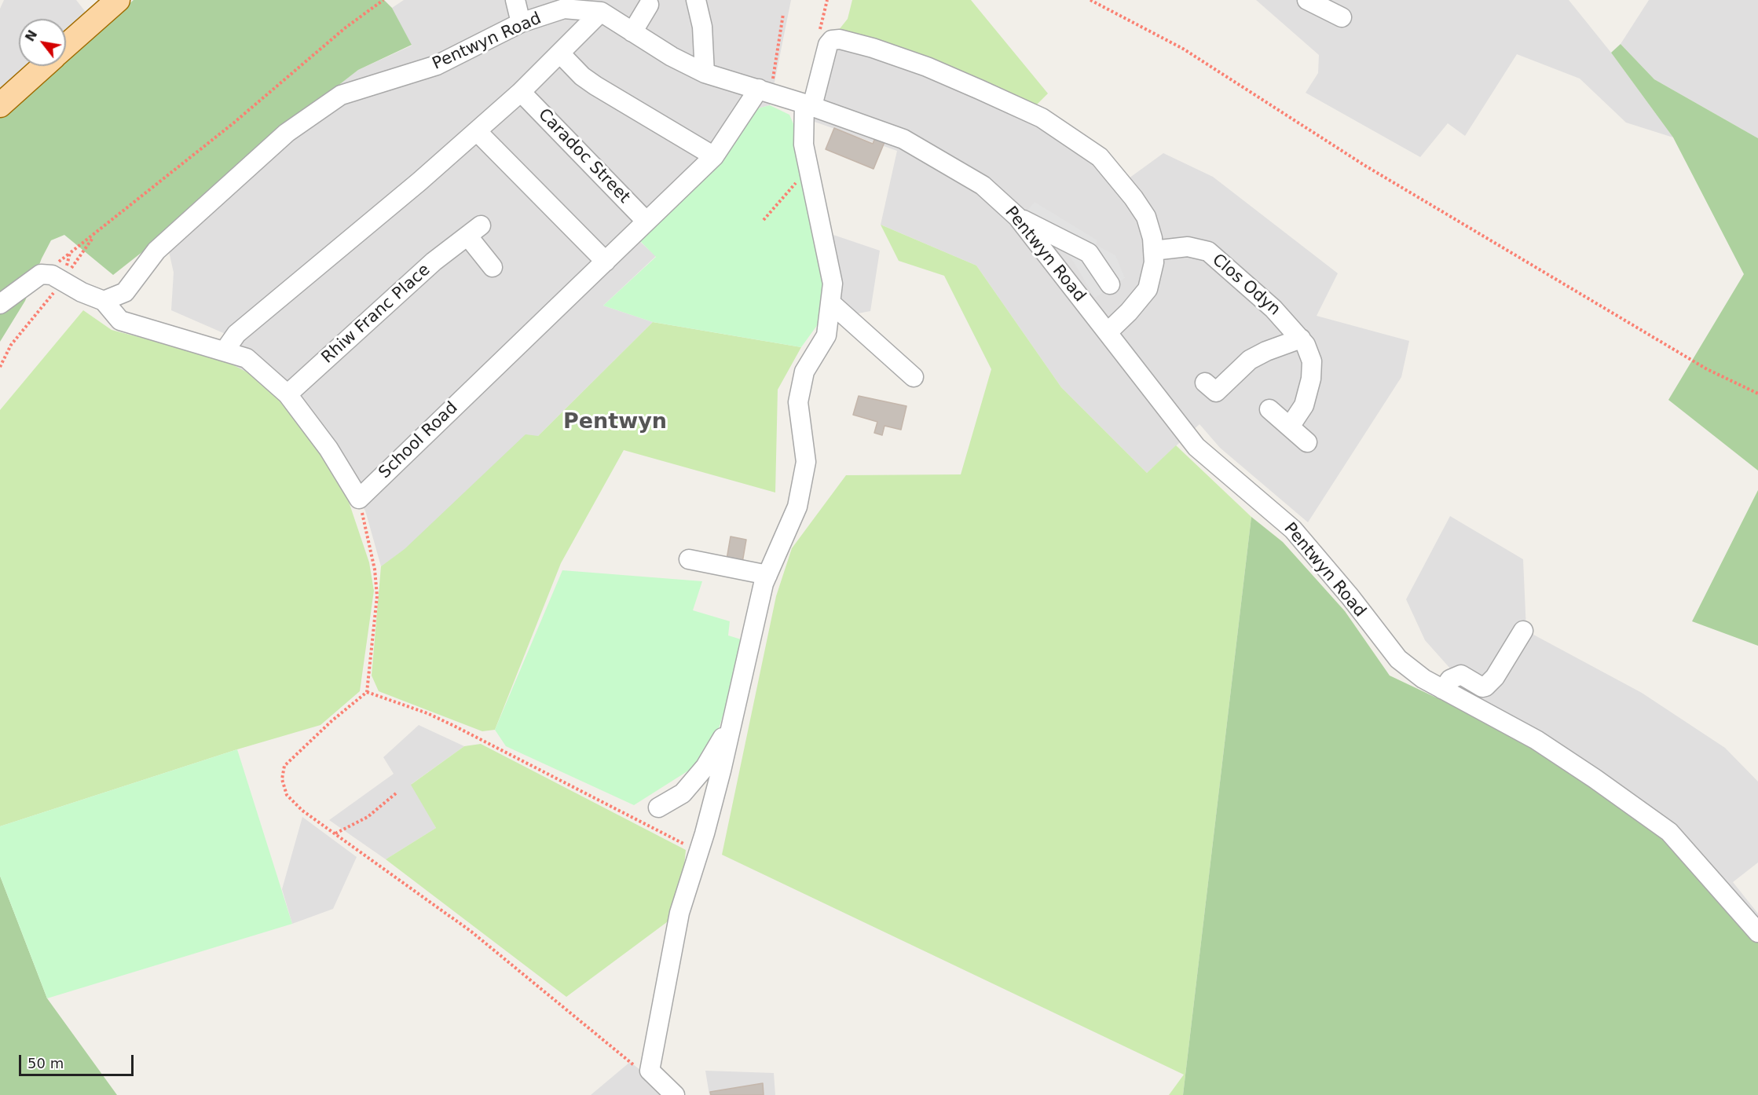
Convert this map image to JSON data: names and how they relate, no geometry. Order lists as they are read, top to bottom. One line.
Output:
{"streets":{"street":["Pentwyn Road","Caradoc Street","Clos Odyn","Rhiw Franc Place","School Road"]},"crossings":[["Pentwyn Road","School Road"],["Caradoc Street","School Road"]],"districts":["Pentwyn"],"scale_bar":"50 m","north":"top left"}
